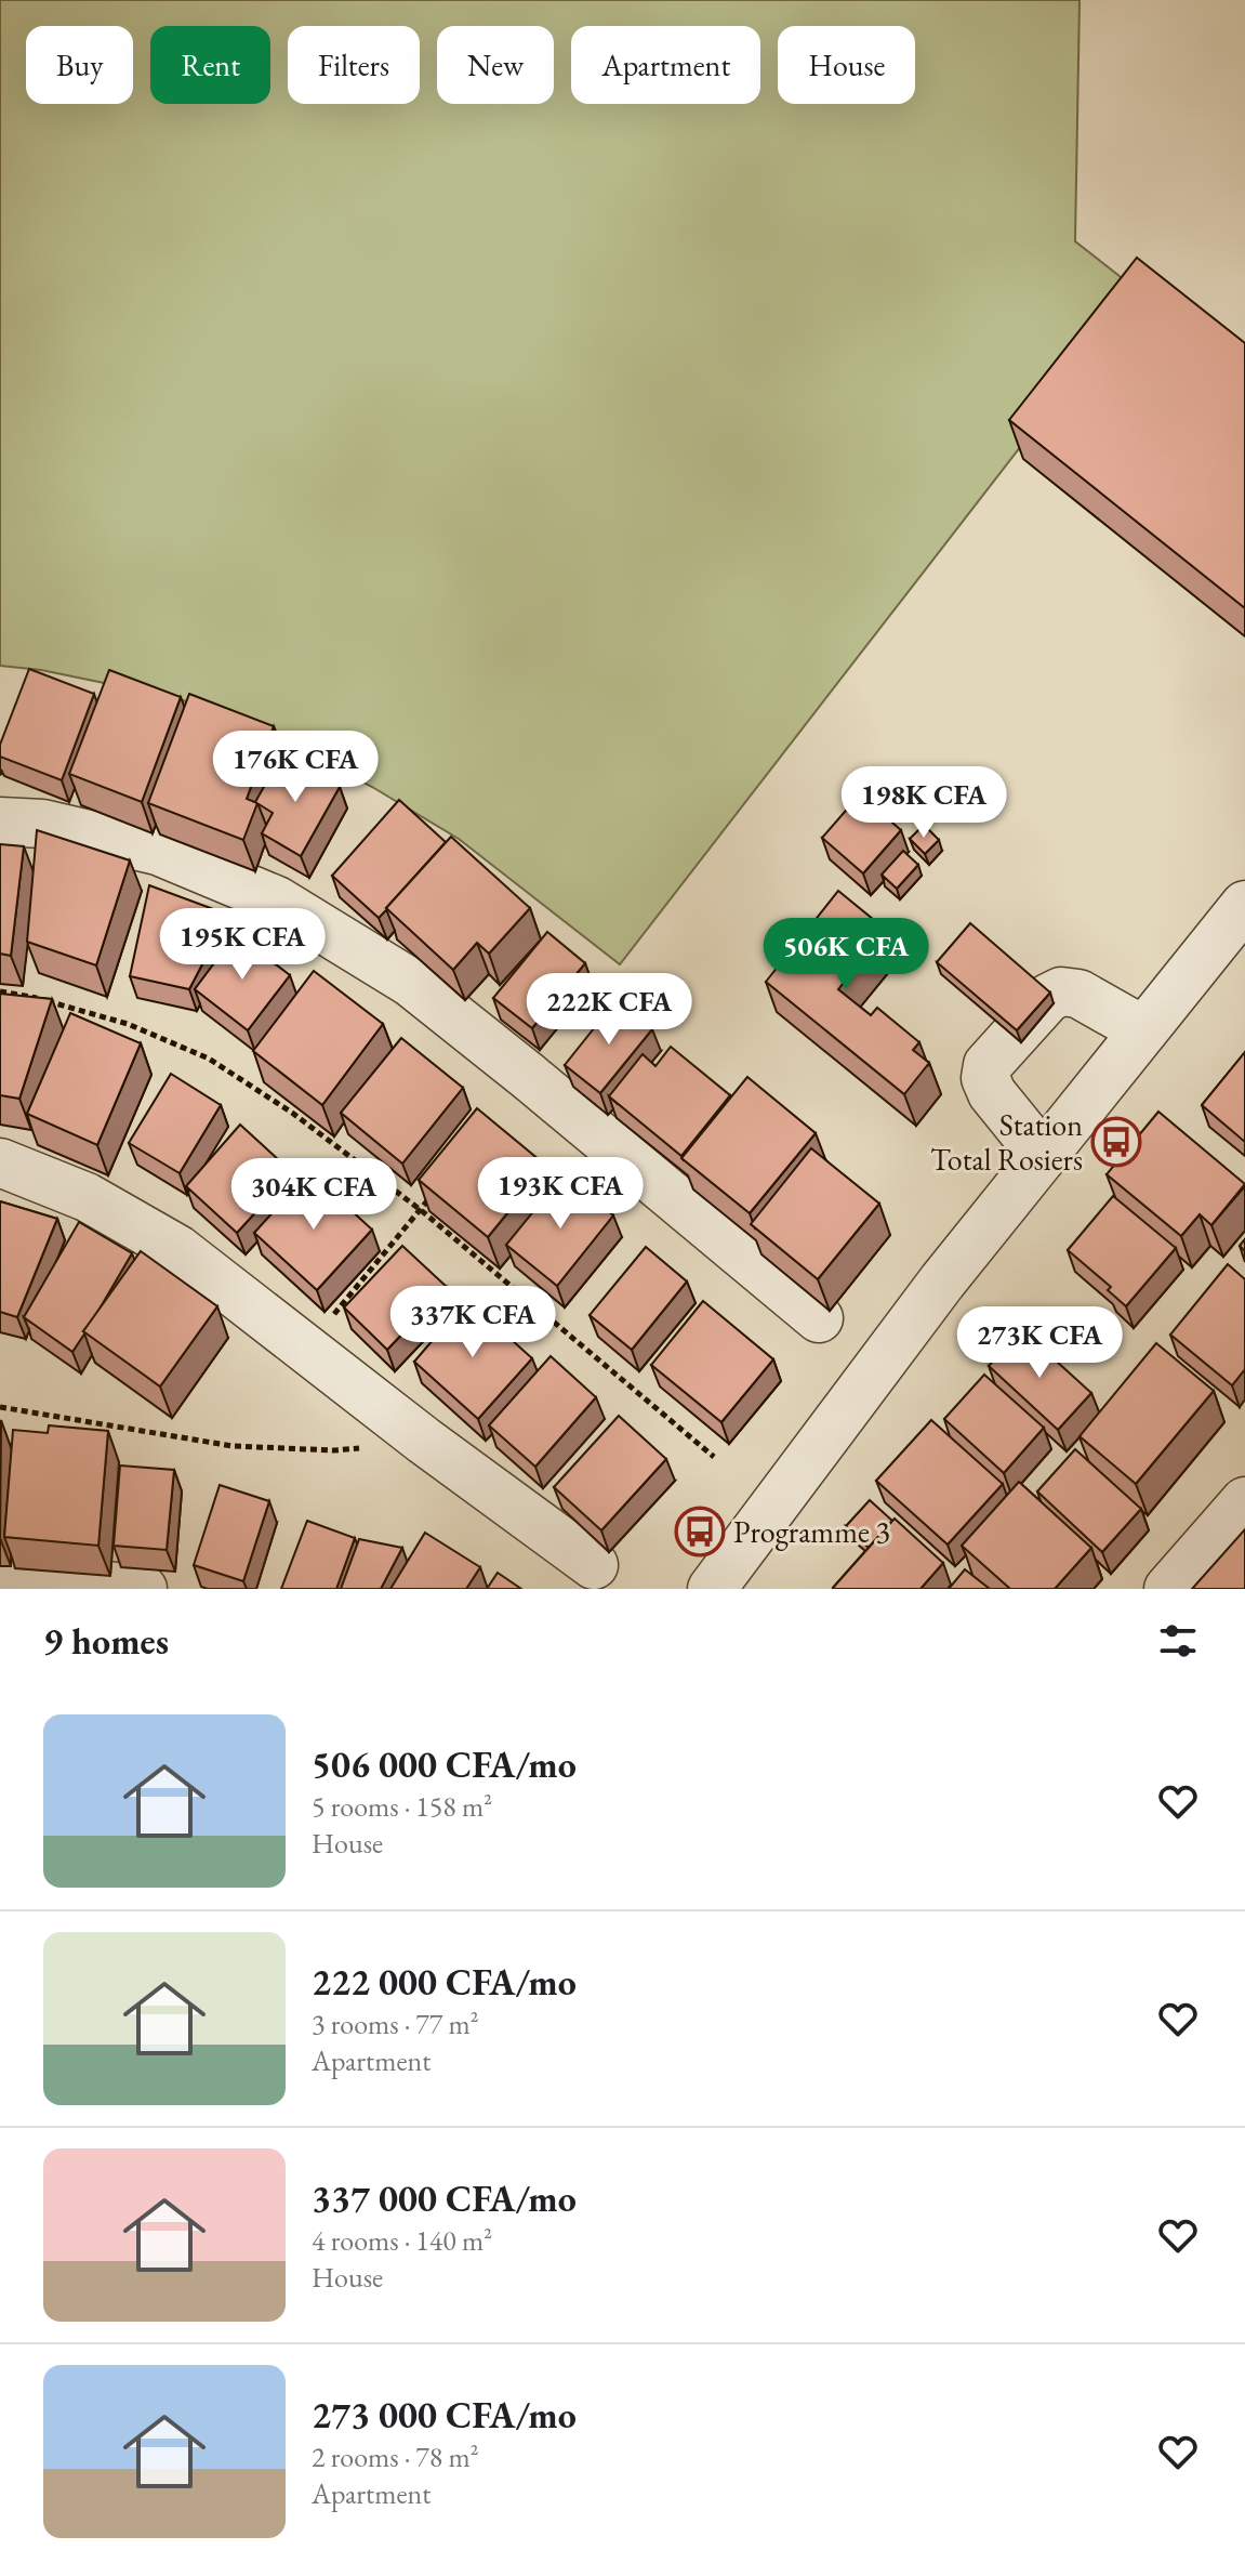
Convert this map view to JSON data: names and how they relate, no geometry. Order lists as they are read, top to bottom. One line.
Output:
{"places":{"bus stop":["Station Total Rosiers","Programme 3"]},"page":{"chip":["Buy","Rent","Filters","New","Apartment","House"],"price":["176K CFA","198K CFA","195K CFA","506K CFA","222K CFA","193K CFA","304K CFA","337K CFA","273K CFA"],"heading":"9 homes","list":[{"name":"506 000 CFA/mo","note":"5 rooms · 158 m² · House"},{"name":"222 000 CFA/mo","note":"3 rooms · 77 m² · Apartment"},{"name":"337 000 CFA/mo","note":"4 rooms · 140 m² · House"},{"name":"273 000 CFA/mo","note":"2 rooms · 78 m² · Apartment"}]}}
